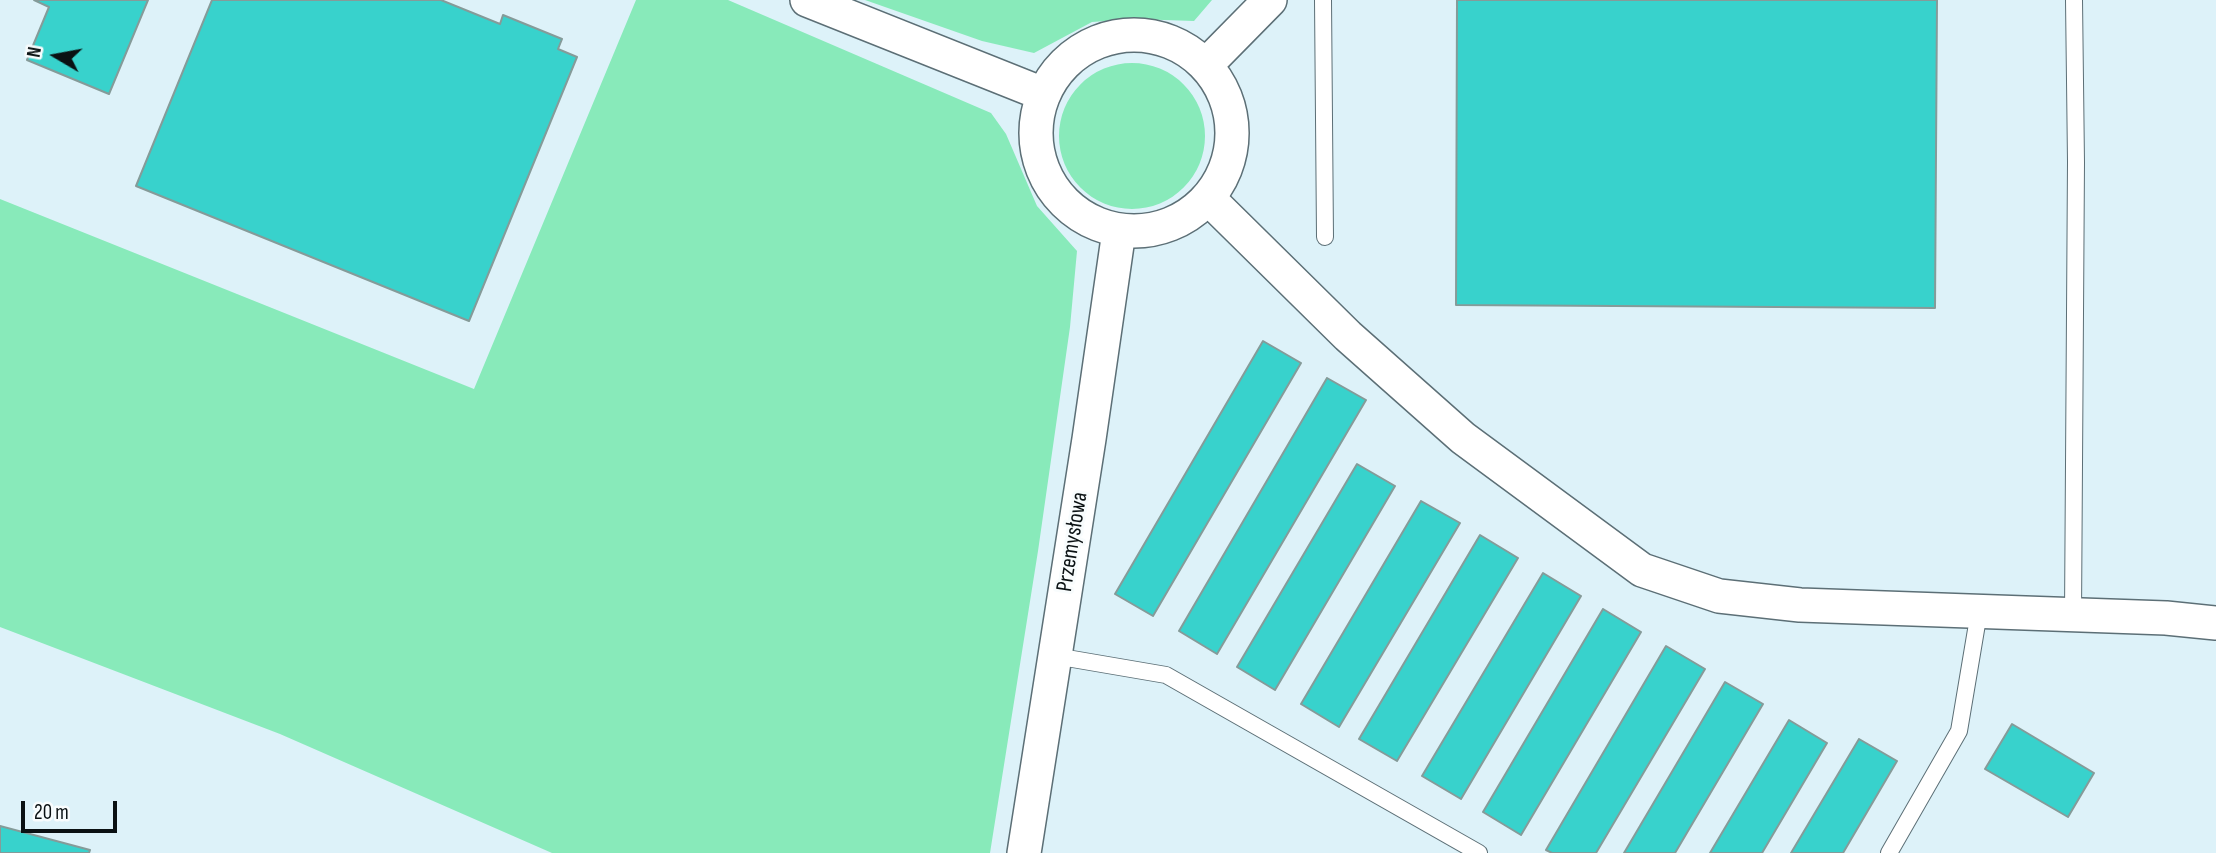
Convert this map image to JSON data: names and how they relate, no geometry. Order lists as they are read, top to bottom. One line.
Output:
{"streets":{"street":["Przemysłowa"]},"scale_bar":"20 m","north":"left"}
